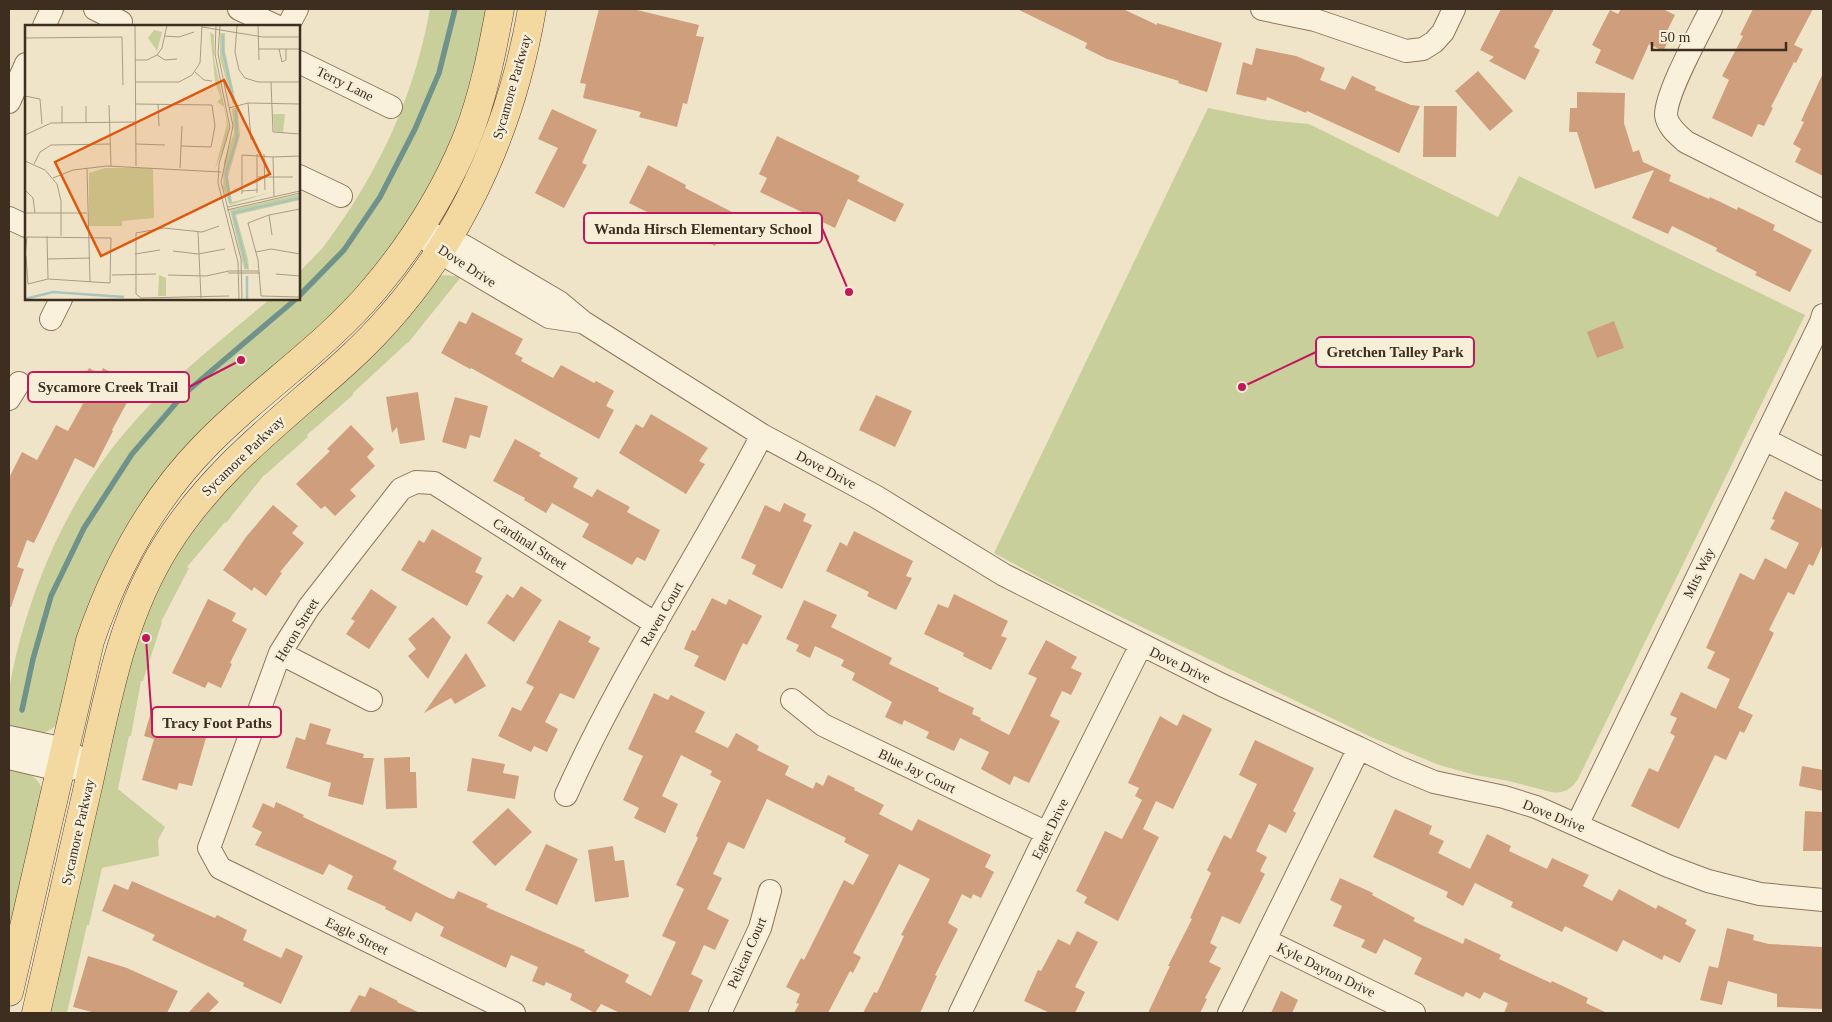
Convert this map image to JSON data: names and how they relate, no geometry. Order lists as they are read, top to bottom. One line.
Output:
{"streets":{"main road":["Sycamore Parkway"],"street":["Terry Lane","Dove Drive","Cardinal Street","Mits Way","Raven Court","Heron Street","Blue Jay Court","Egret Drive","Eagle Street","Pelican Court","Kyle Dayton Drive"]},"crossings":[["Sycamore Parkway","Dove Drive"],["Dove Drive","Mits Way"],["Dove Drive","Raven Court"],["Dove Drive","Egret Drive"],["Cardinal Street","Raven Court"],["Cardinal Street","Heron Street"],["Heron Street","Eagle Street"],["Blue Jay Court","Egret Drive"]],"places":["Wanda Hirsch Elementary School","Sycamore Creek Trail","Gretchen Talley Park","Tracy Foot Paths"],"scale_bar":"50 m"}
